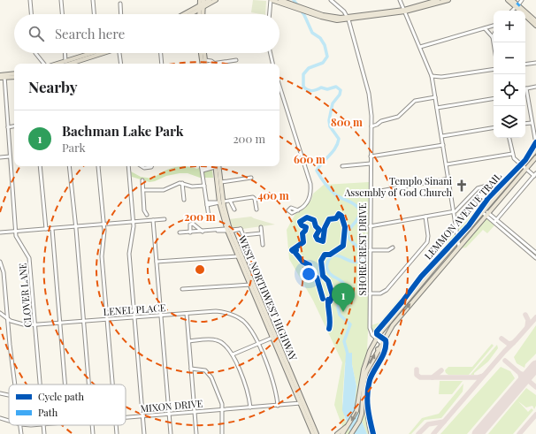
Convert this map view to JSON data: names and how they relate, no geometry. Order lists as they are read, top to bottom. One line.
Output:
{"streets":{"main road":["WEST NORTHWEST HIGHWAY"],"street":["SHORECREST DRIVE","CLOVER LANE","LENEL PLACE","MIXON DRIVE"],"cycle path":["LEMMON AVENUE TRAIL"]},"crossings":[["CLOVER LANE","LENEL PLACE"],["WEST NORTHWEST HIGHWAY","MIXON DRIVE"],["LENEL PLACE","MIXON DRIVE"]],"places":{"church":["Templo Sinani Assembly of God Church"]},"legend":["Cycle path","Path"],"page":{"map_buttons":["+","−"],"search":"Search here","heading":"Nearby","list":[{"mark":"1","name":"Bachman Lake Park","note":"Park","value":"200 m"}],"pins":"1"},"rings":["800 m","600 m","400 m","200 m"]}
